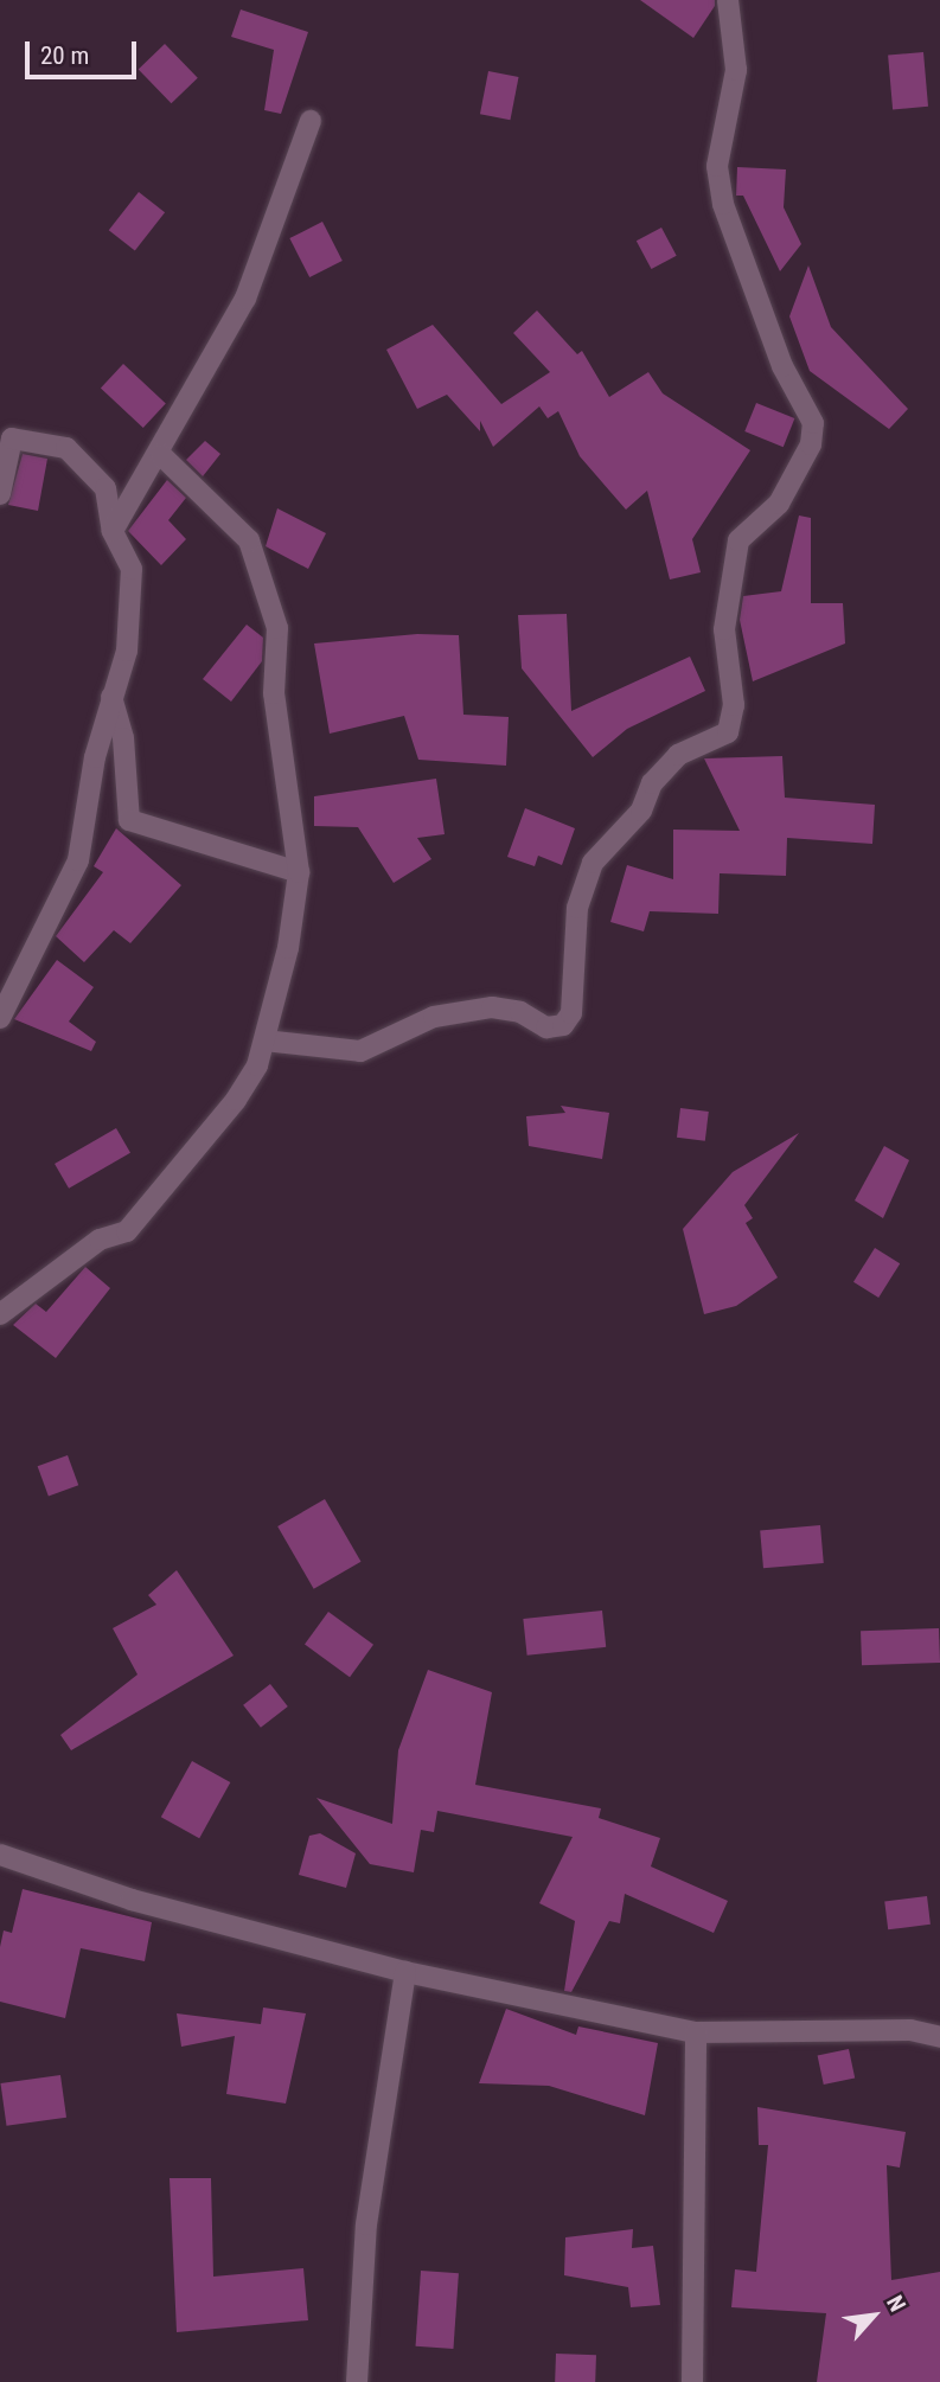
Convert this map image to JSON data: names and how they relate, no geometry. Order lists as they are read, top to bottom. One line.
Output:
{"scale_bar":"20 m","north":"top right"}
